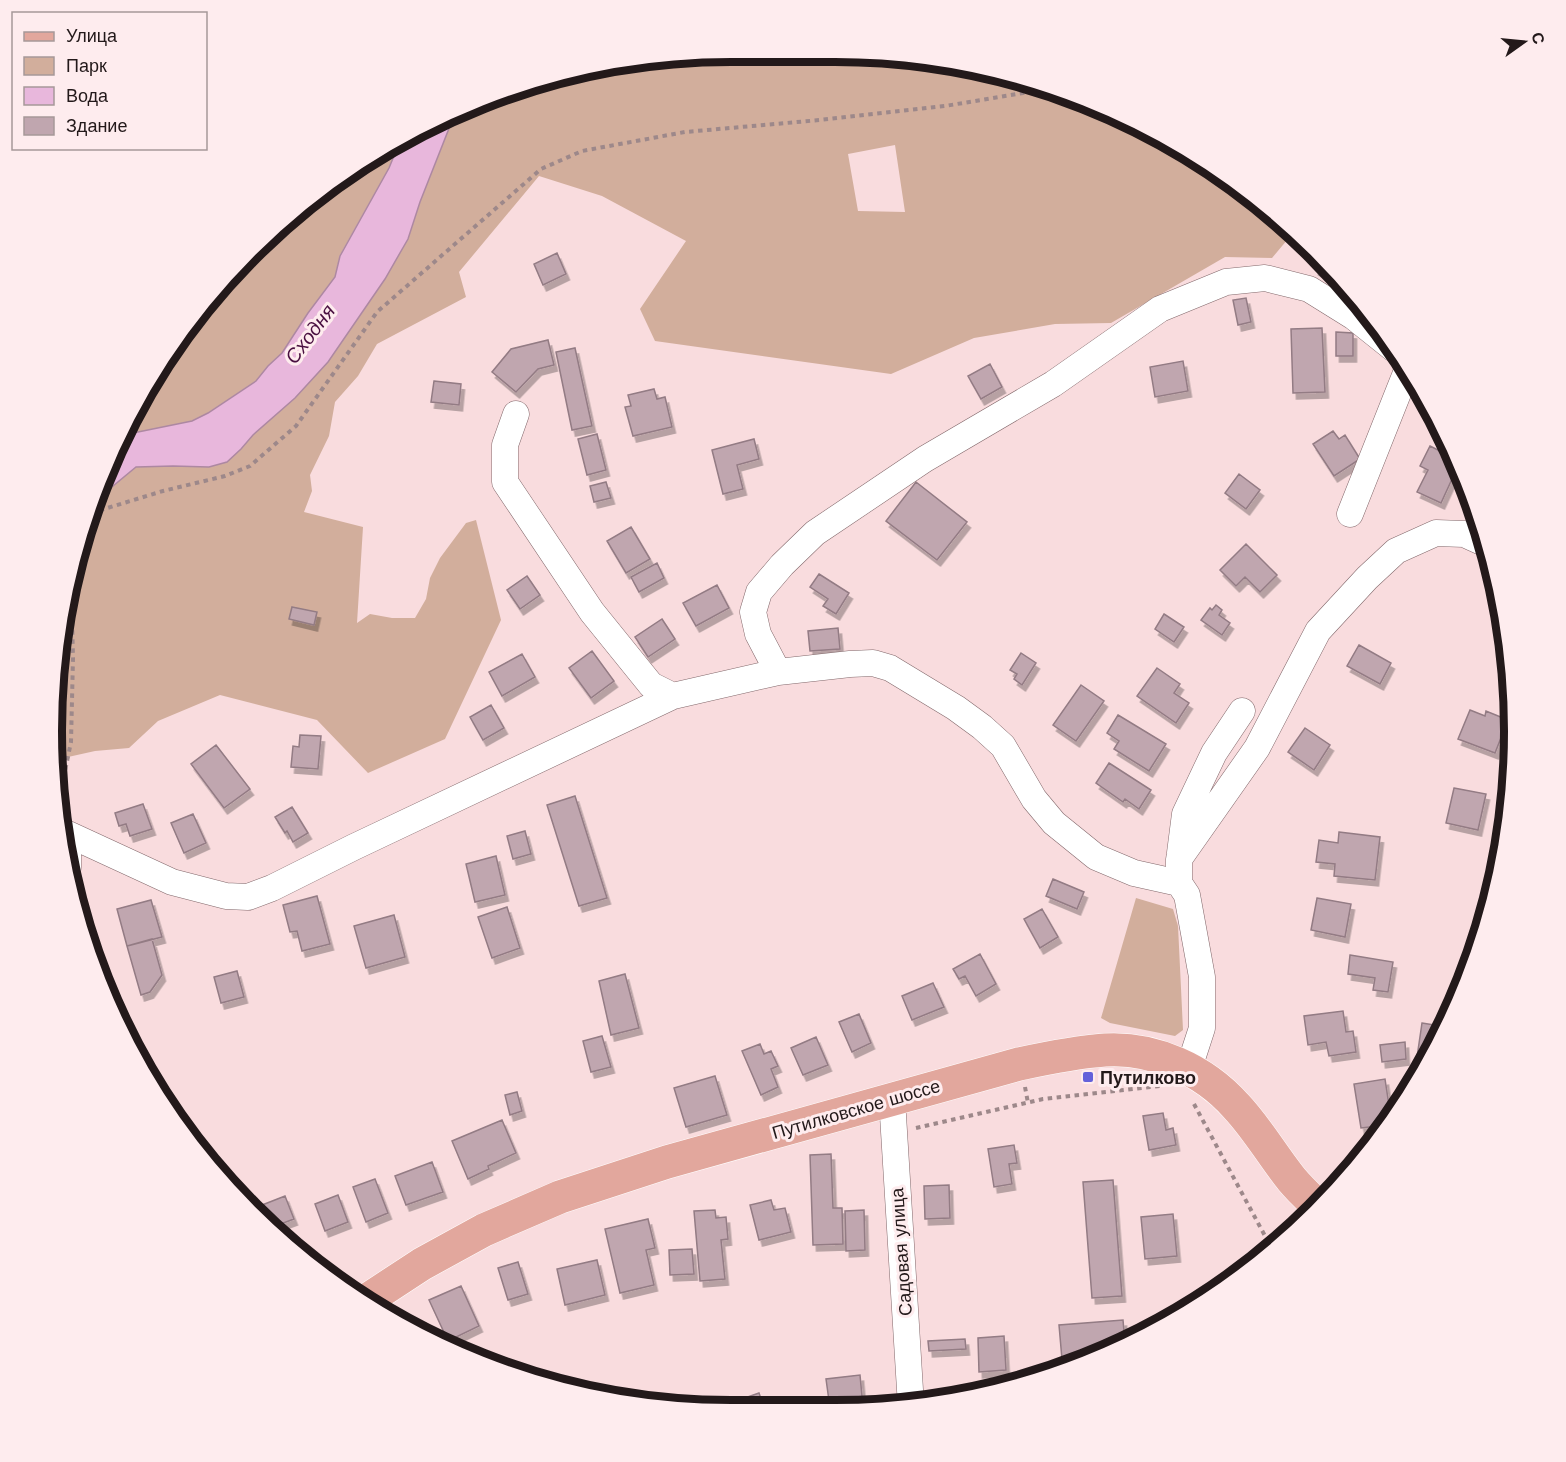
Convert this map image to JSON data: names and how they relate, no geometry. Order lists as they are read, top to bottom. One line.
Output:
{"streets":{"main road":["Путилковское шоссе"],"street":["Садовая улица"]},"crossings":[["Путилковское шоссе","Садовая улица"]],"water":["Сходня"],"places":{"transit":["Путилково"]},"legend":["Улица","Парк","Вода","Здание"],"north":"right"}
